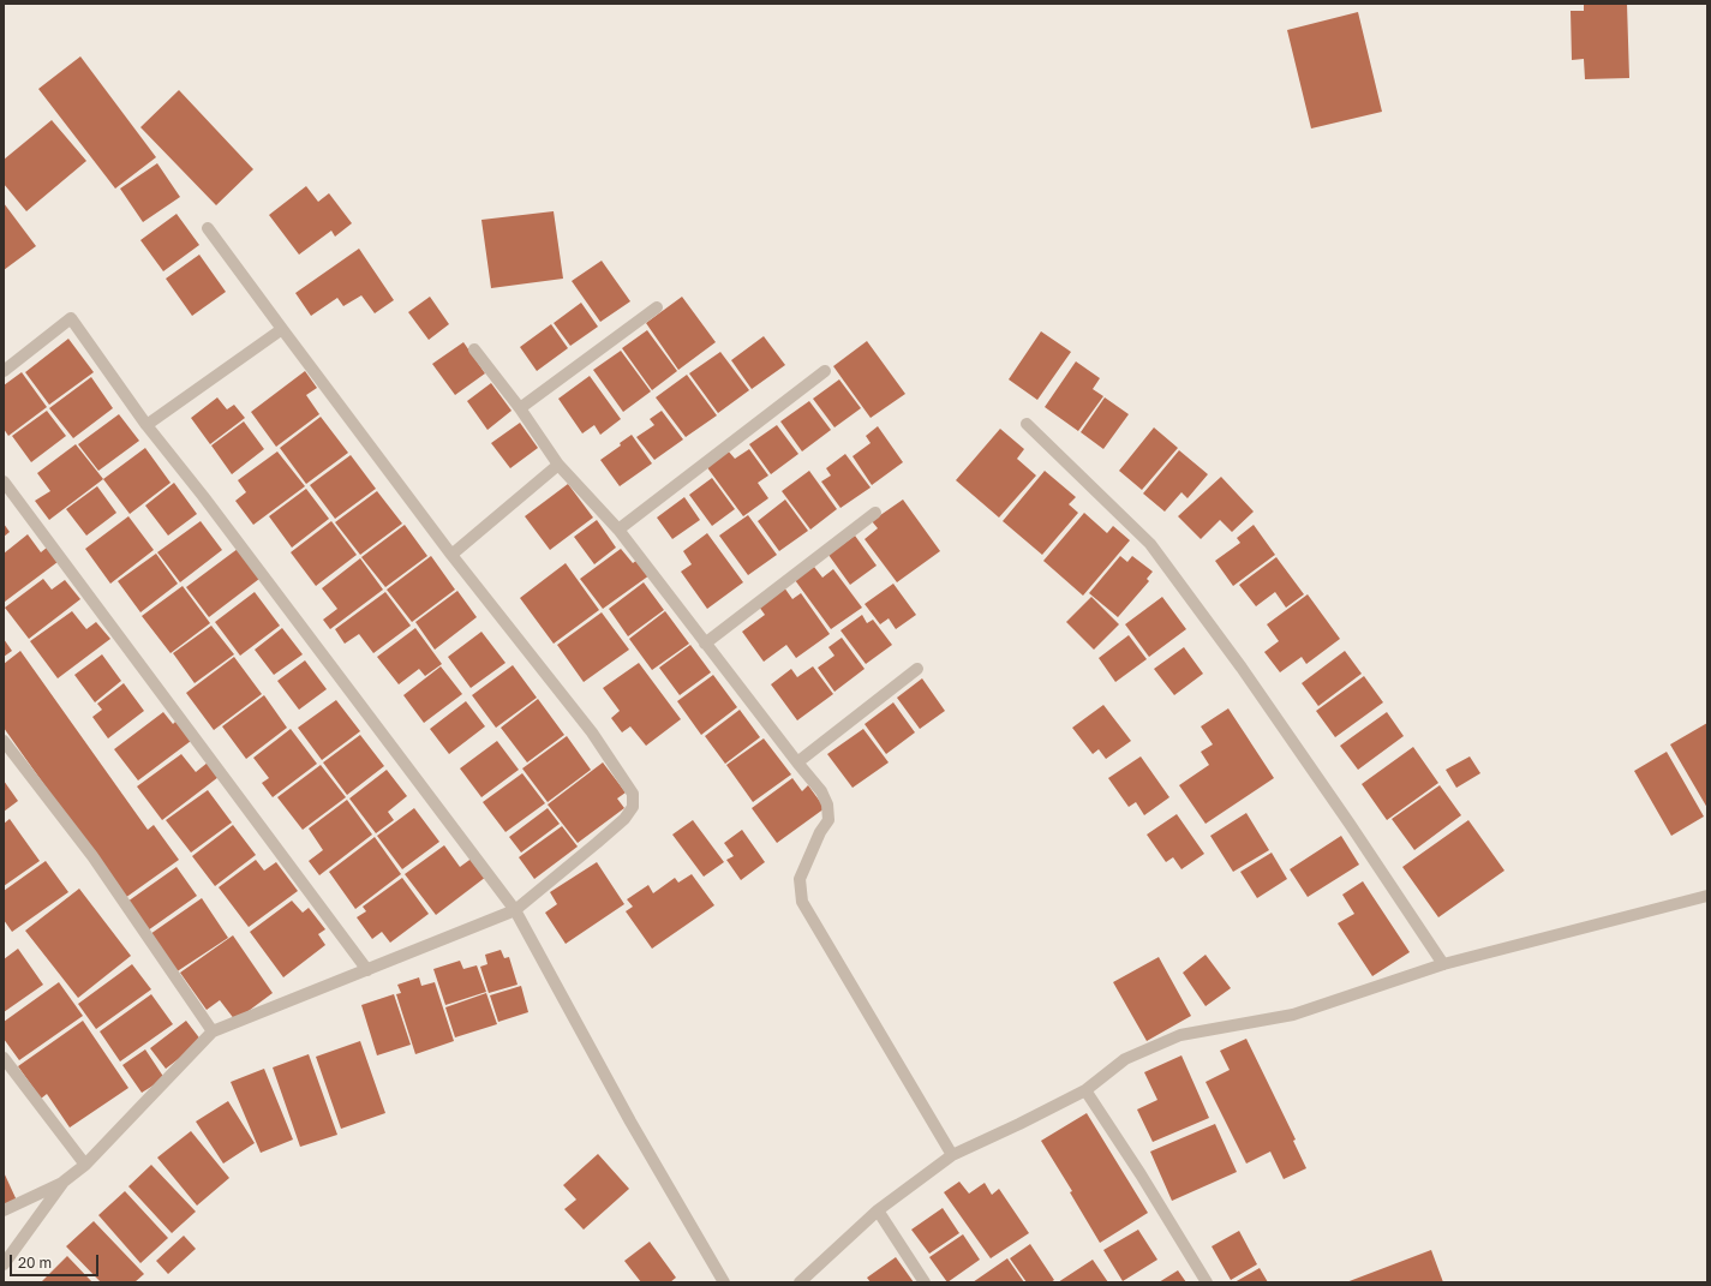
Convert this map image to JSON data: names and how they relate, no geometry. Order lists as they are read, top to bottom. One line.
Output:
{"scale_bar":"20 m"}
